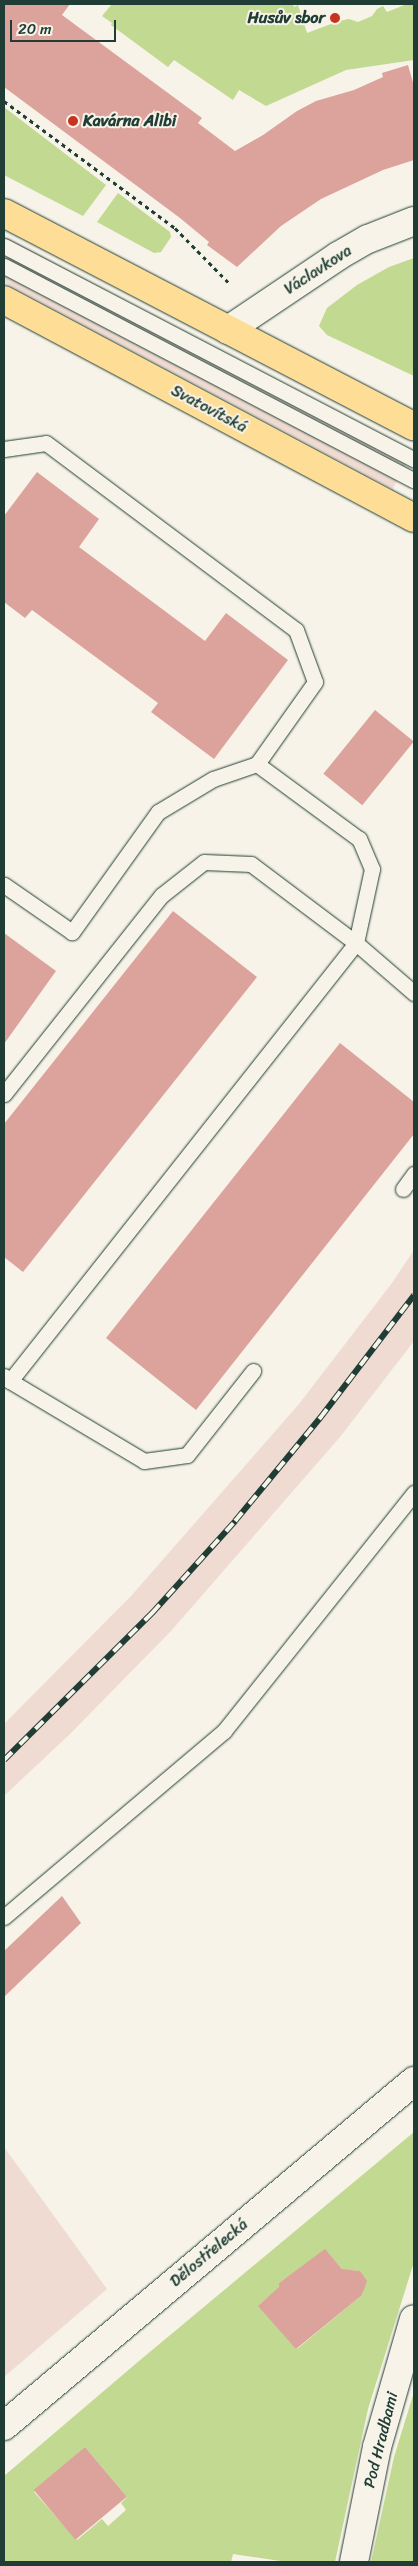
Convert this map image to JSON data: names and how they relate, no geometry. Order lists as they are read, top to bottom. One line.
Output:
{"streets":{"main road":["Svatovítská"],"street":["Václavkova","Dělostřelecká","Pod Hradbami"]},"places":["Husův sbor","Kavárna Alibi"],"scale_bar":"20 m"}
